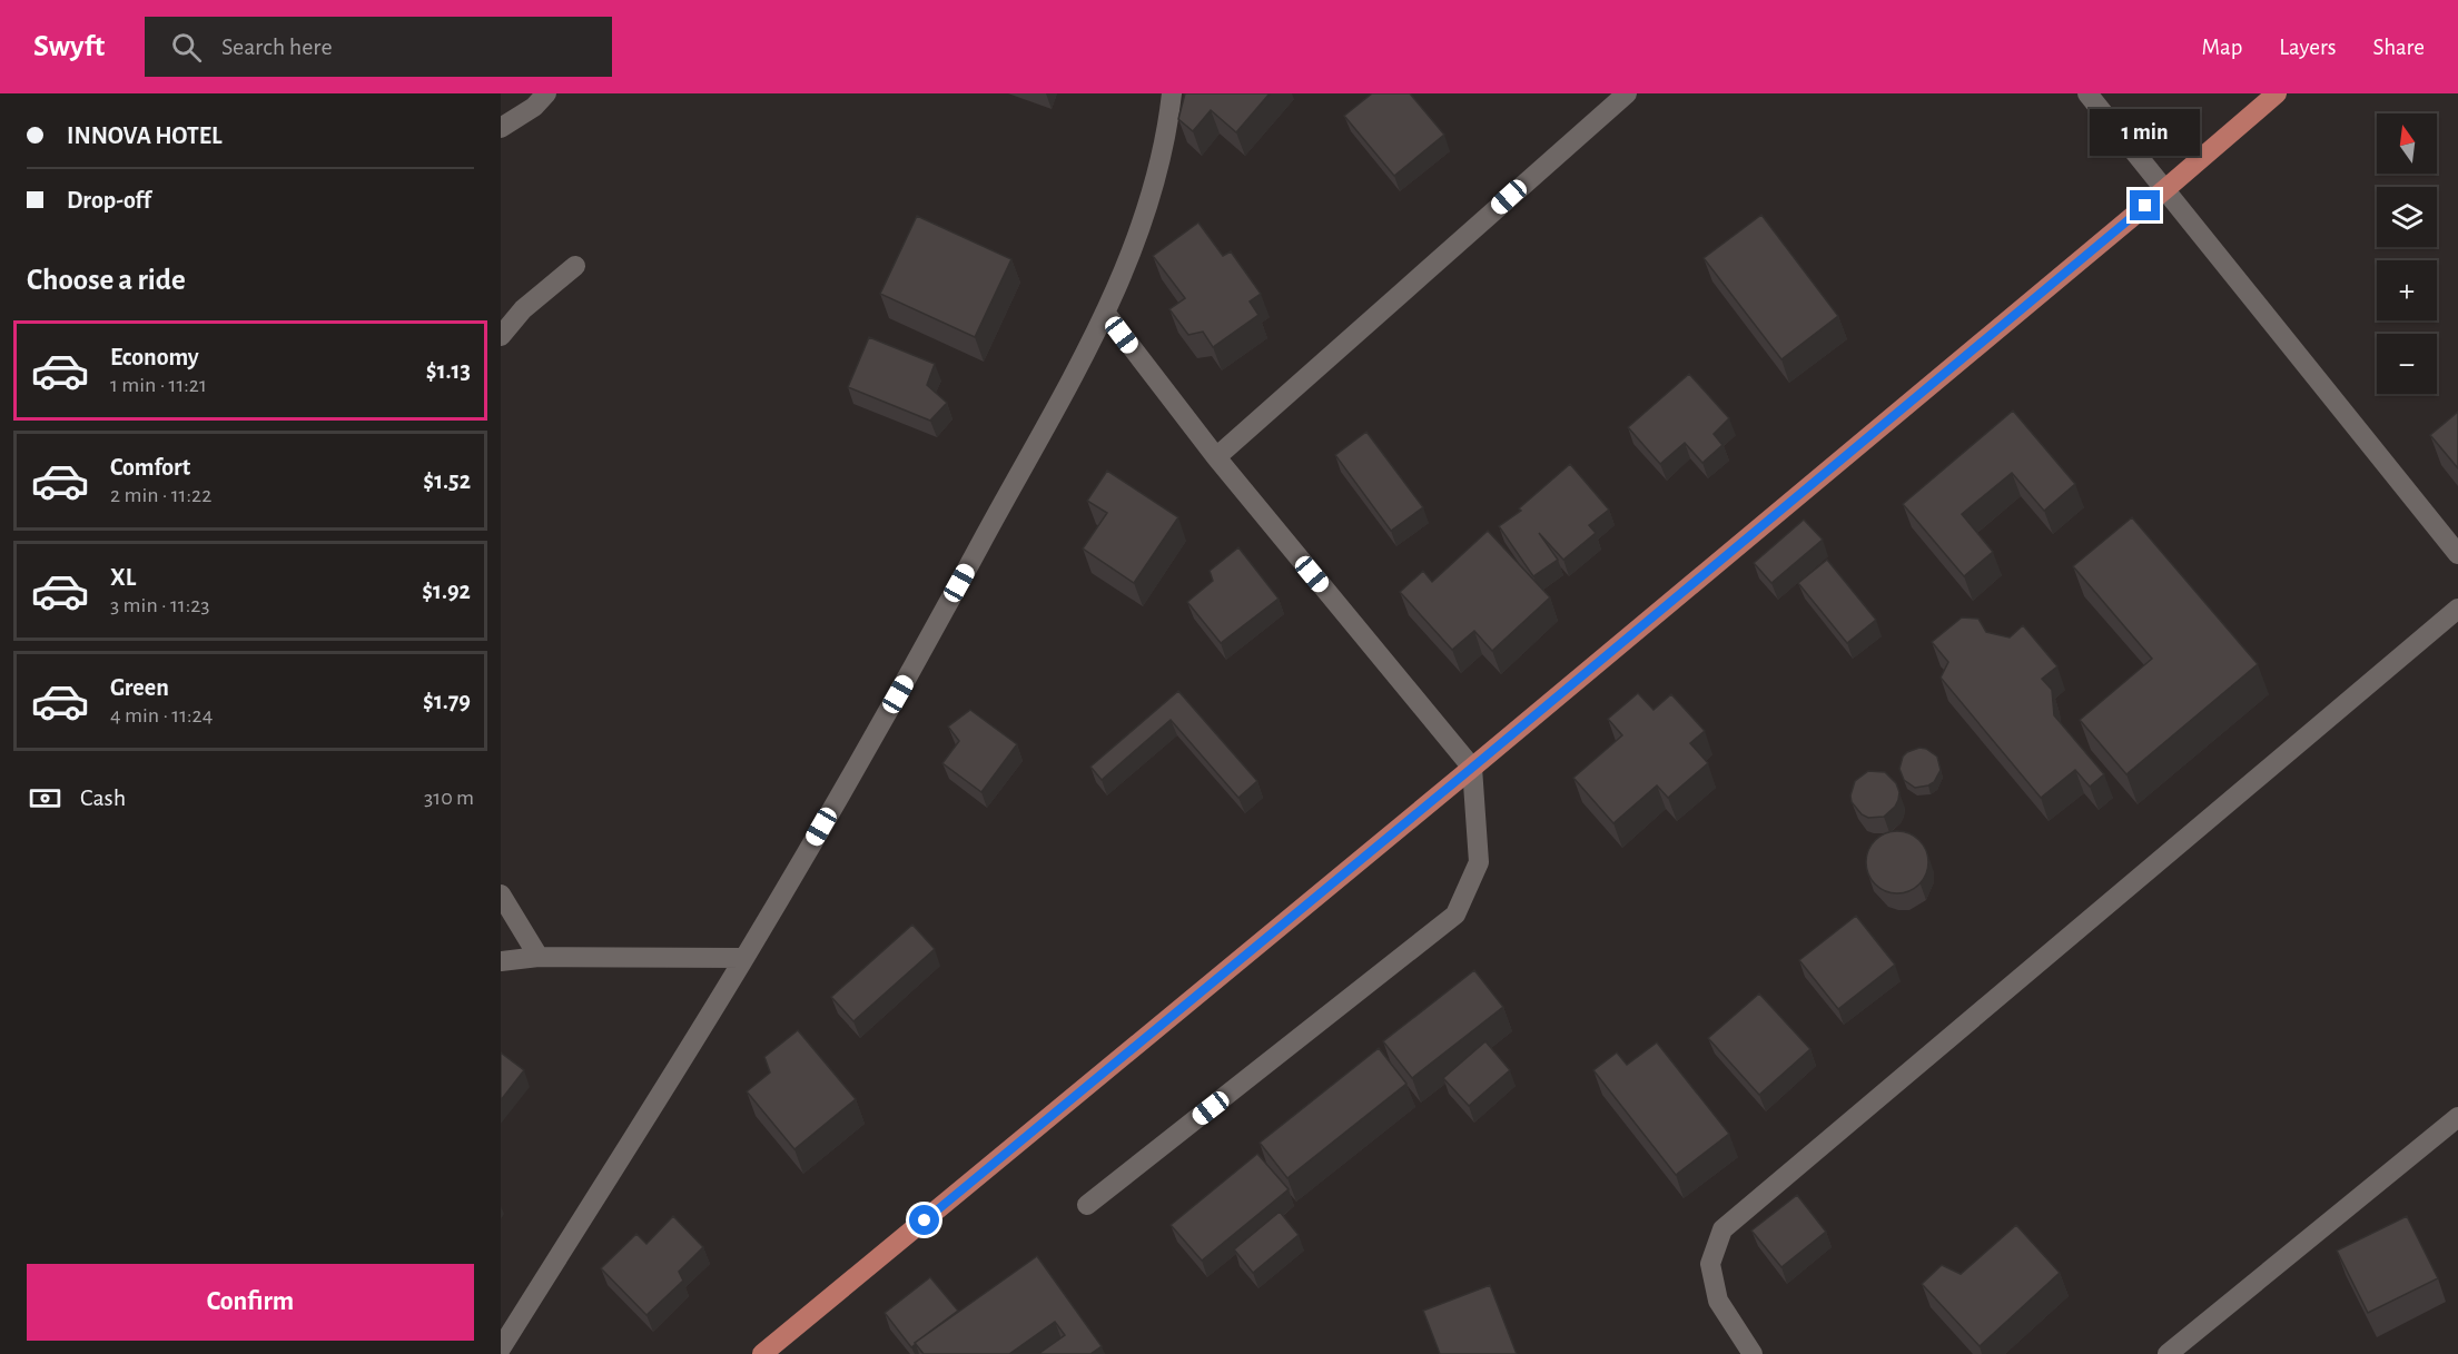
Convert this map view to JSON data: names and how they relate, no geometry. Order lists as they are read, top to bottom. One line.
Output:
{"north":"top","page":{"header":"Swyft","search":"Search here","nav":["Map","Layers","Share"],"banner":["INNOVA HOTEL","Drop-off"],"bubble":"1 min","map_buttons":["+","−"],"heading":"Choose a ride","list":[{"name":"Economy","note":"1 min · 11:21","value":"$1.13"},{"name":"Comfort","note":"2 min · 11:22","value":"$1.52"},{"name":"XL","note":"3 min · 11:23","value":"$1.92"},{"name":"Green","note":"4 min · 11:24","value":"$1.79"}],"pay":["Cash","310 m"],"buttons":"Confirm"}}
